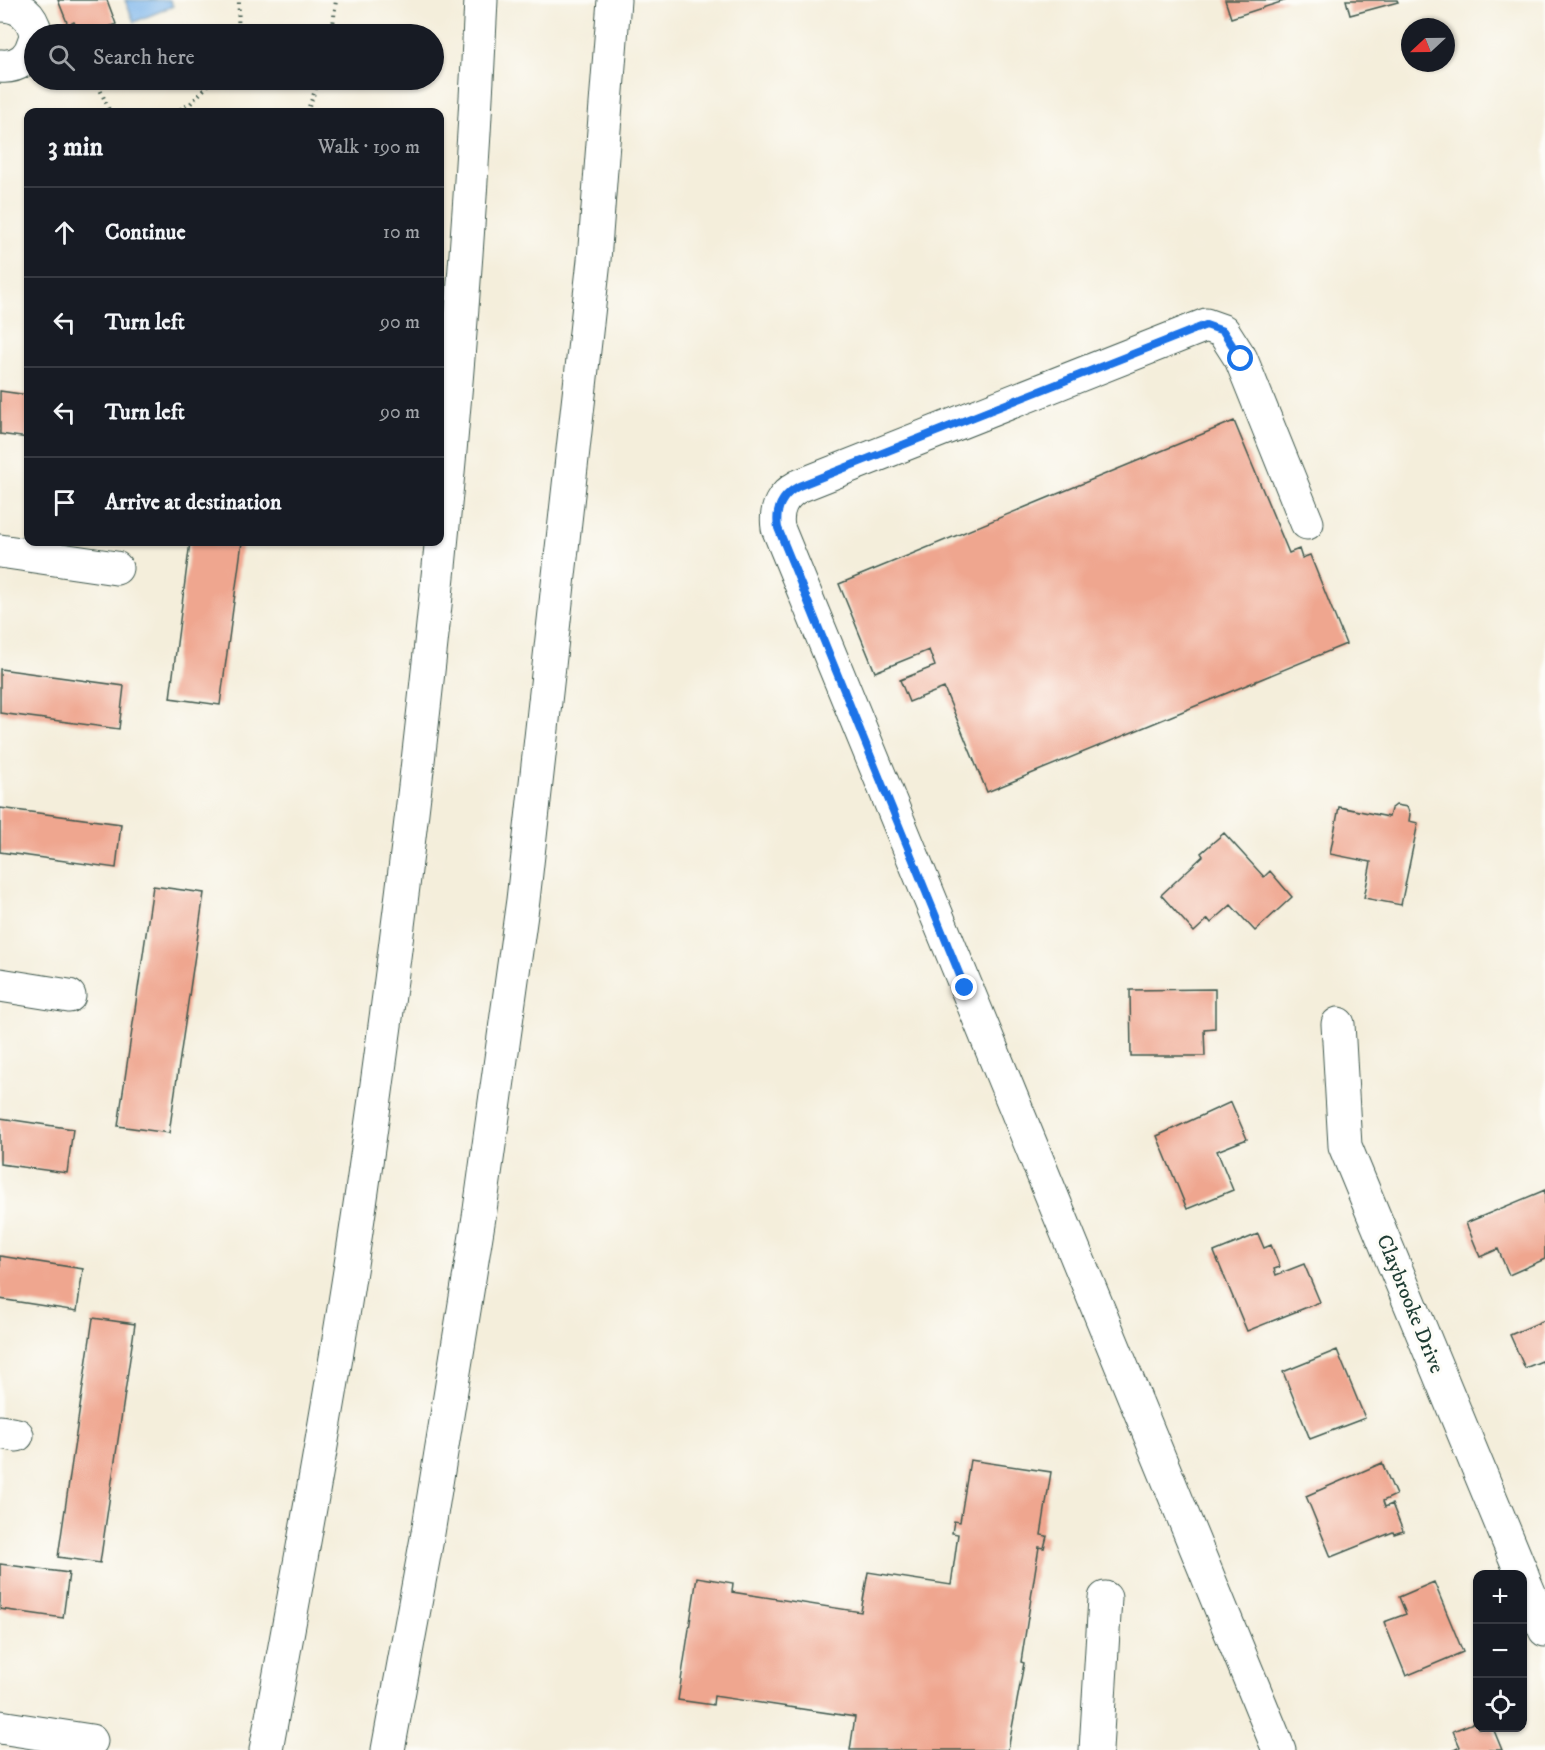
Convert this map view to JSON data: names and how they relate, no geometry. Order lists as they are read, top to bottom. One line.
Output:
{"streets":{"main road":["Claybrooke Drive"]},"north":"left","page":{"search":"Search here","heading":["3 min","Walk · 190 m"],"list":[["Continue","10 m"],["Turn left","90 m"],["Turn left","90 m"],"Arrive at destination"],"map_buttons":["+","−"]}}
